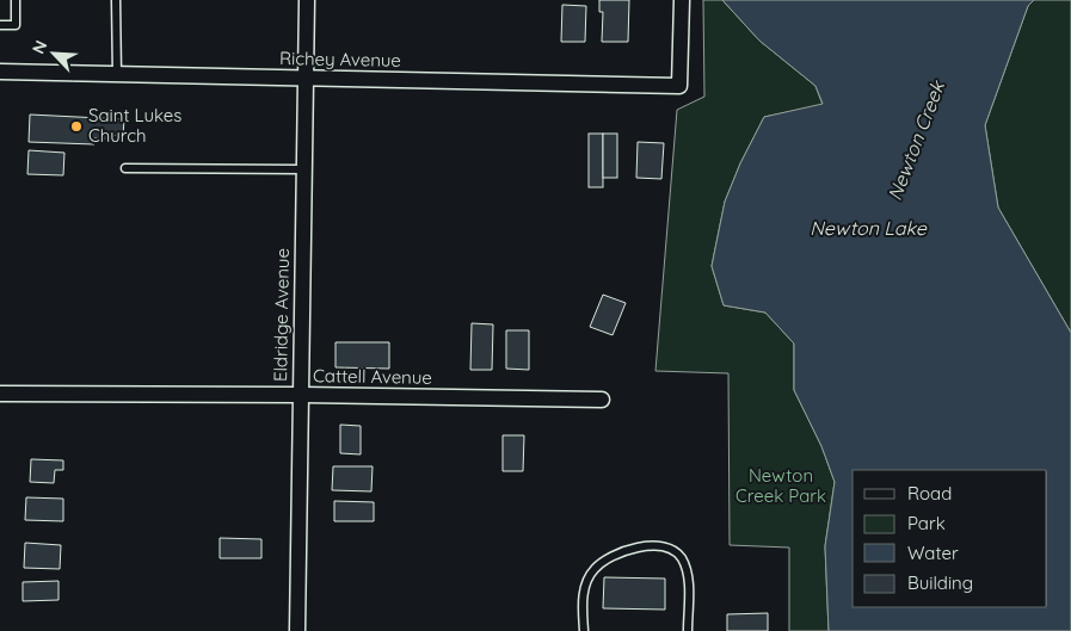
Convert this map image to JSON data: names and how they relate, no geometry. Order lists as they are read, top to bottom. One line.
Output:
{"streets":{"street":["Richey Avenue","Eldridge Avenue","Cattell Avenue"]},"crossings":[["Richey Avenue","Eldridge Avenue"],["Eldridge Avenue","Cattell Avenue"]],"water":["Newton Creek","Newton Lake"],"parks":["Newton Creek Park"],"places":["Saint Lukes Church"],"legend":["Road","Park","Water","Building"],"north":"top left"}
